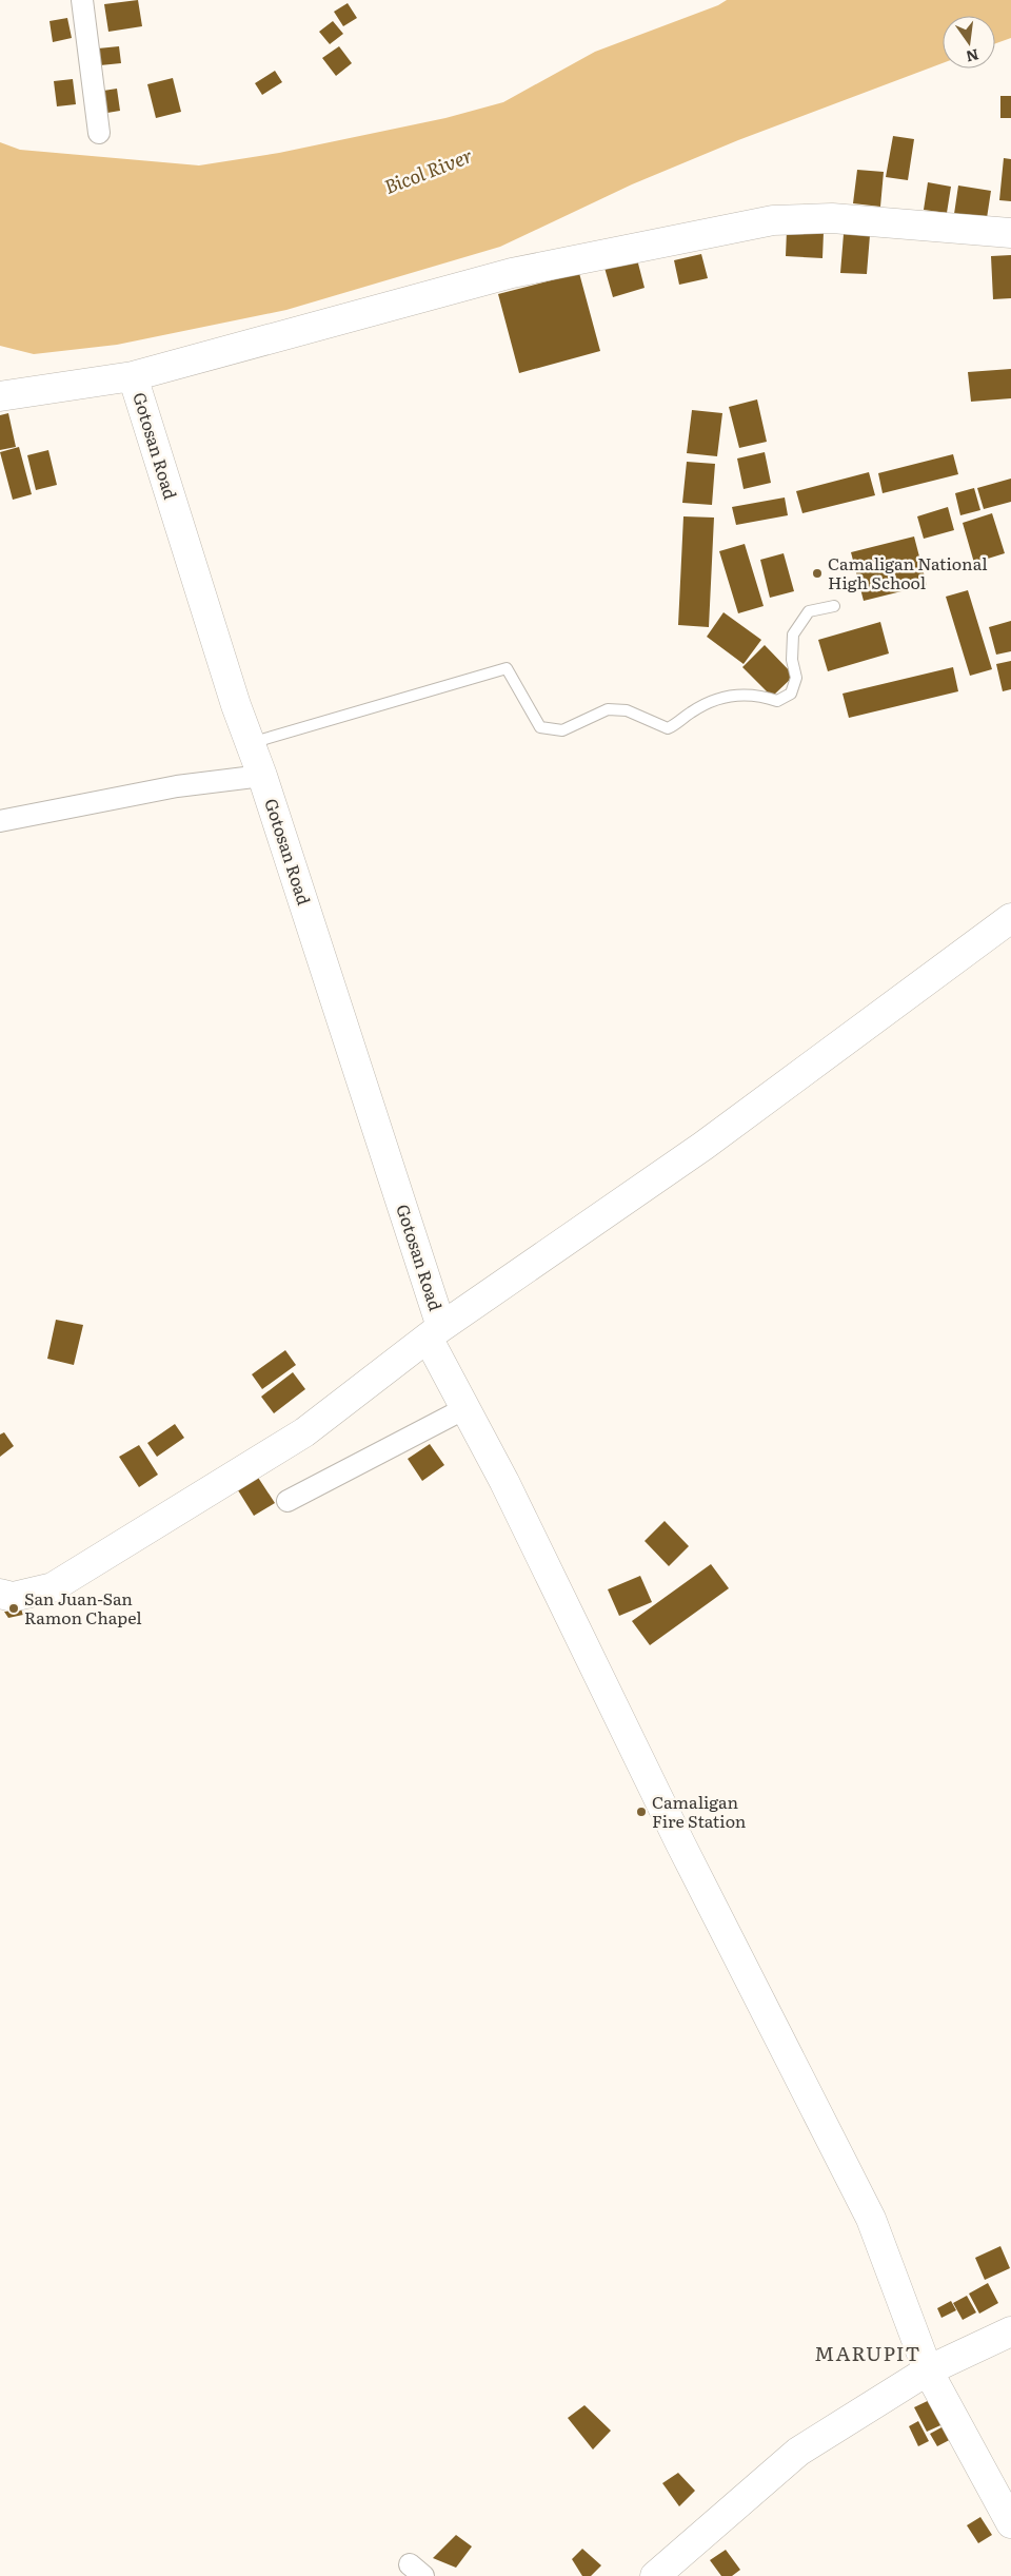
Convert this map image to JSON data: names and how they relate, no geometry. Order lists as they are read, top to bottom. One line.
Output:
{"streets":{"street":["Gotosan Road"]},"districts":["MARUPIT"],"water":["Bicol River"],"places":["Camaligan National High School","San Juan-San Ramon Chapel","Camaligan Fire Station"],"north":"bottom"}
